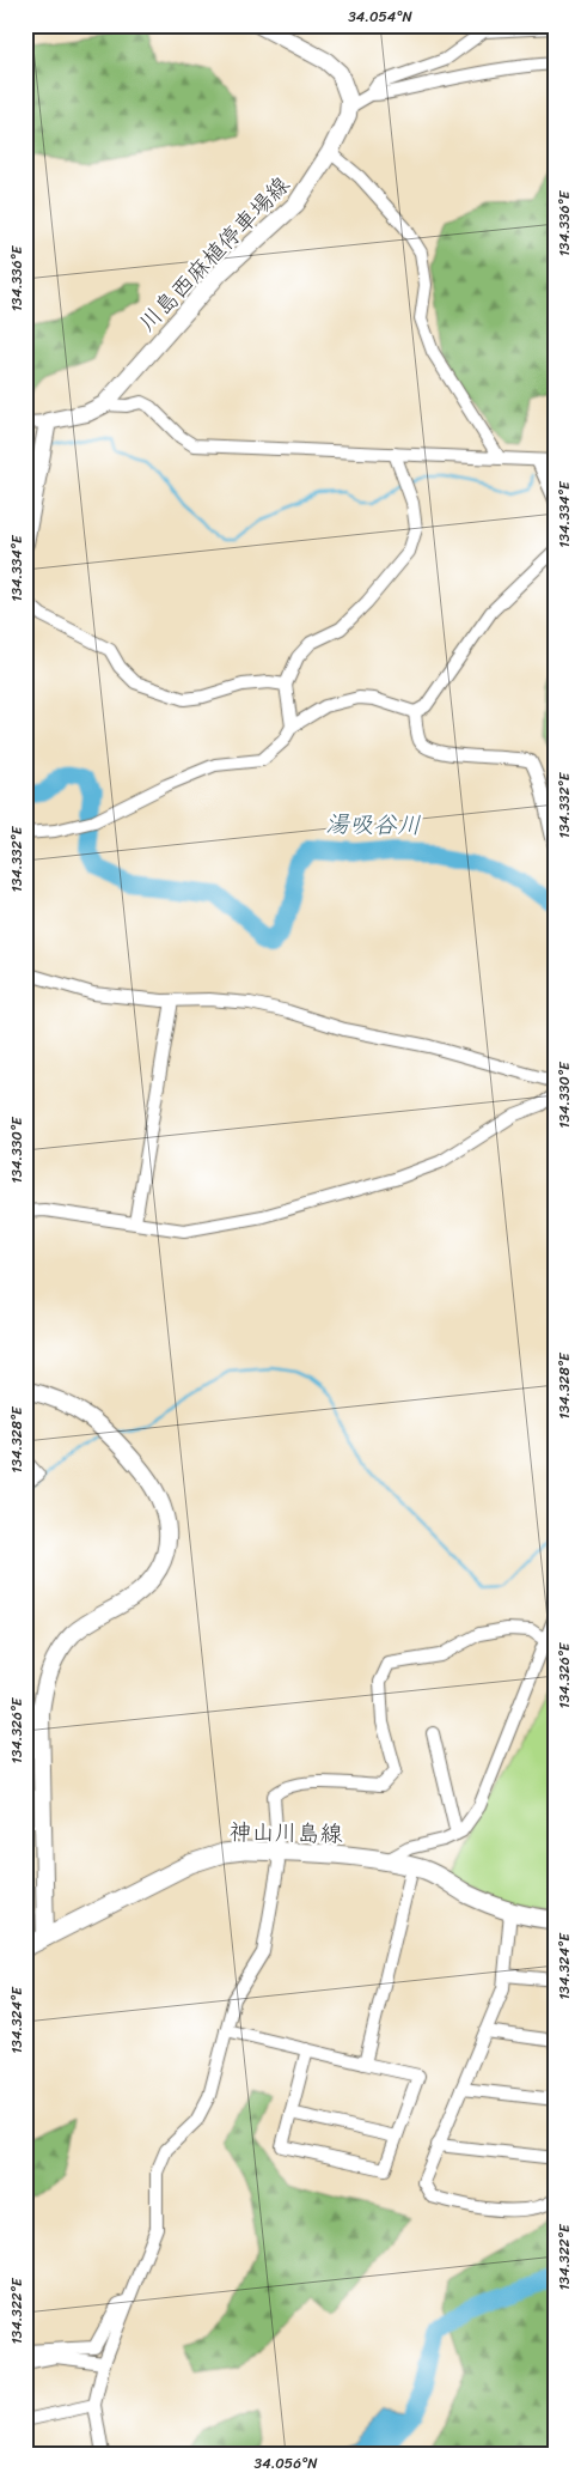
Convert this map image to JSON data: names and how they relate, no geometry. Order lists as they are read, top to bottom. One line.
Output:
{"streets":{"main road":["川島西麻植停車場線","神山川島線"]},"water":["湯吸谷川"],"coordinates":["34.054°N","134.336°E","134.334°E","134.332°E","134.330°E","134.328°E","134.326°E","134.324°E","134.322°E","34.056°N"]}
